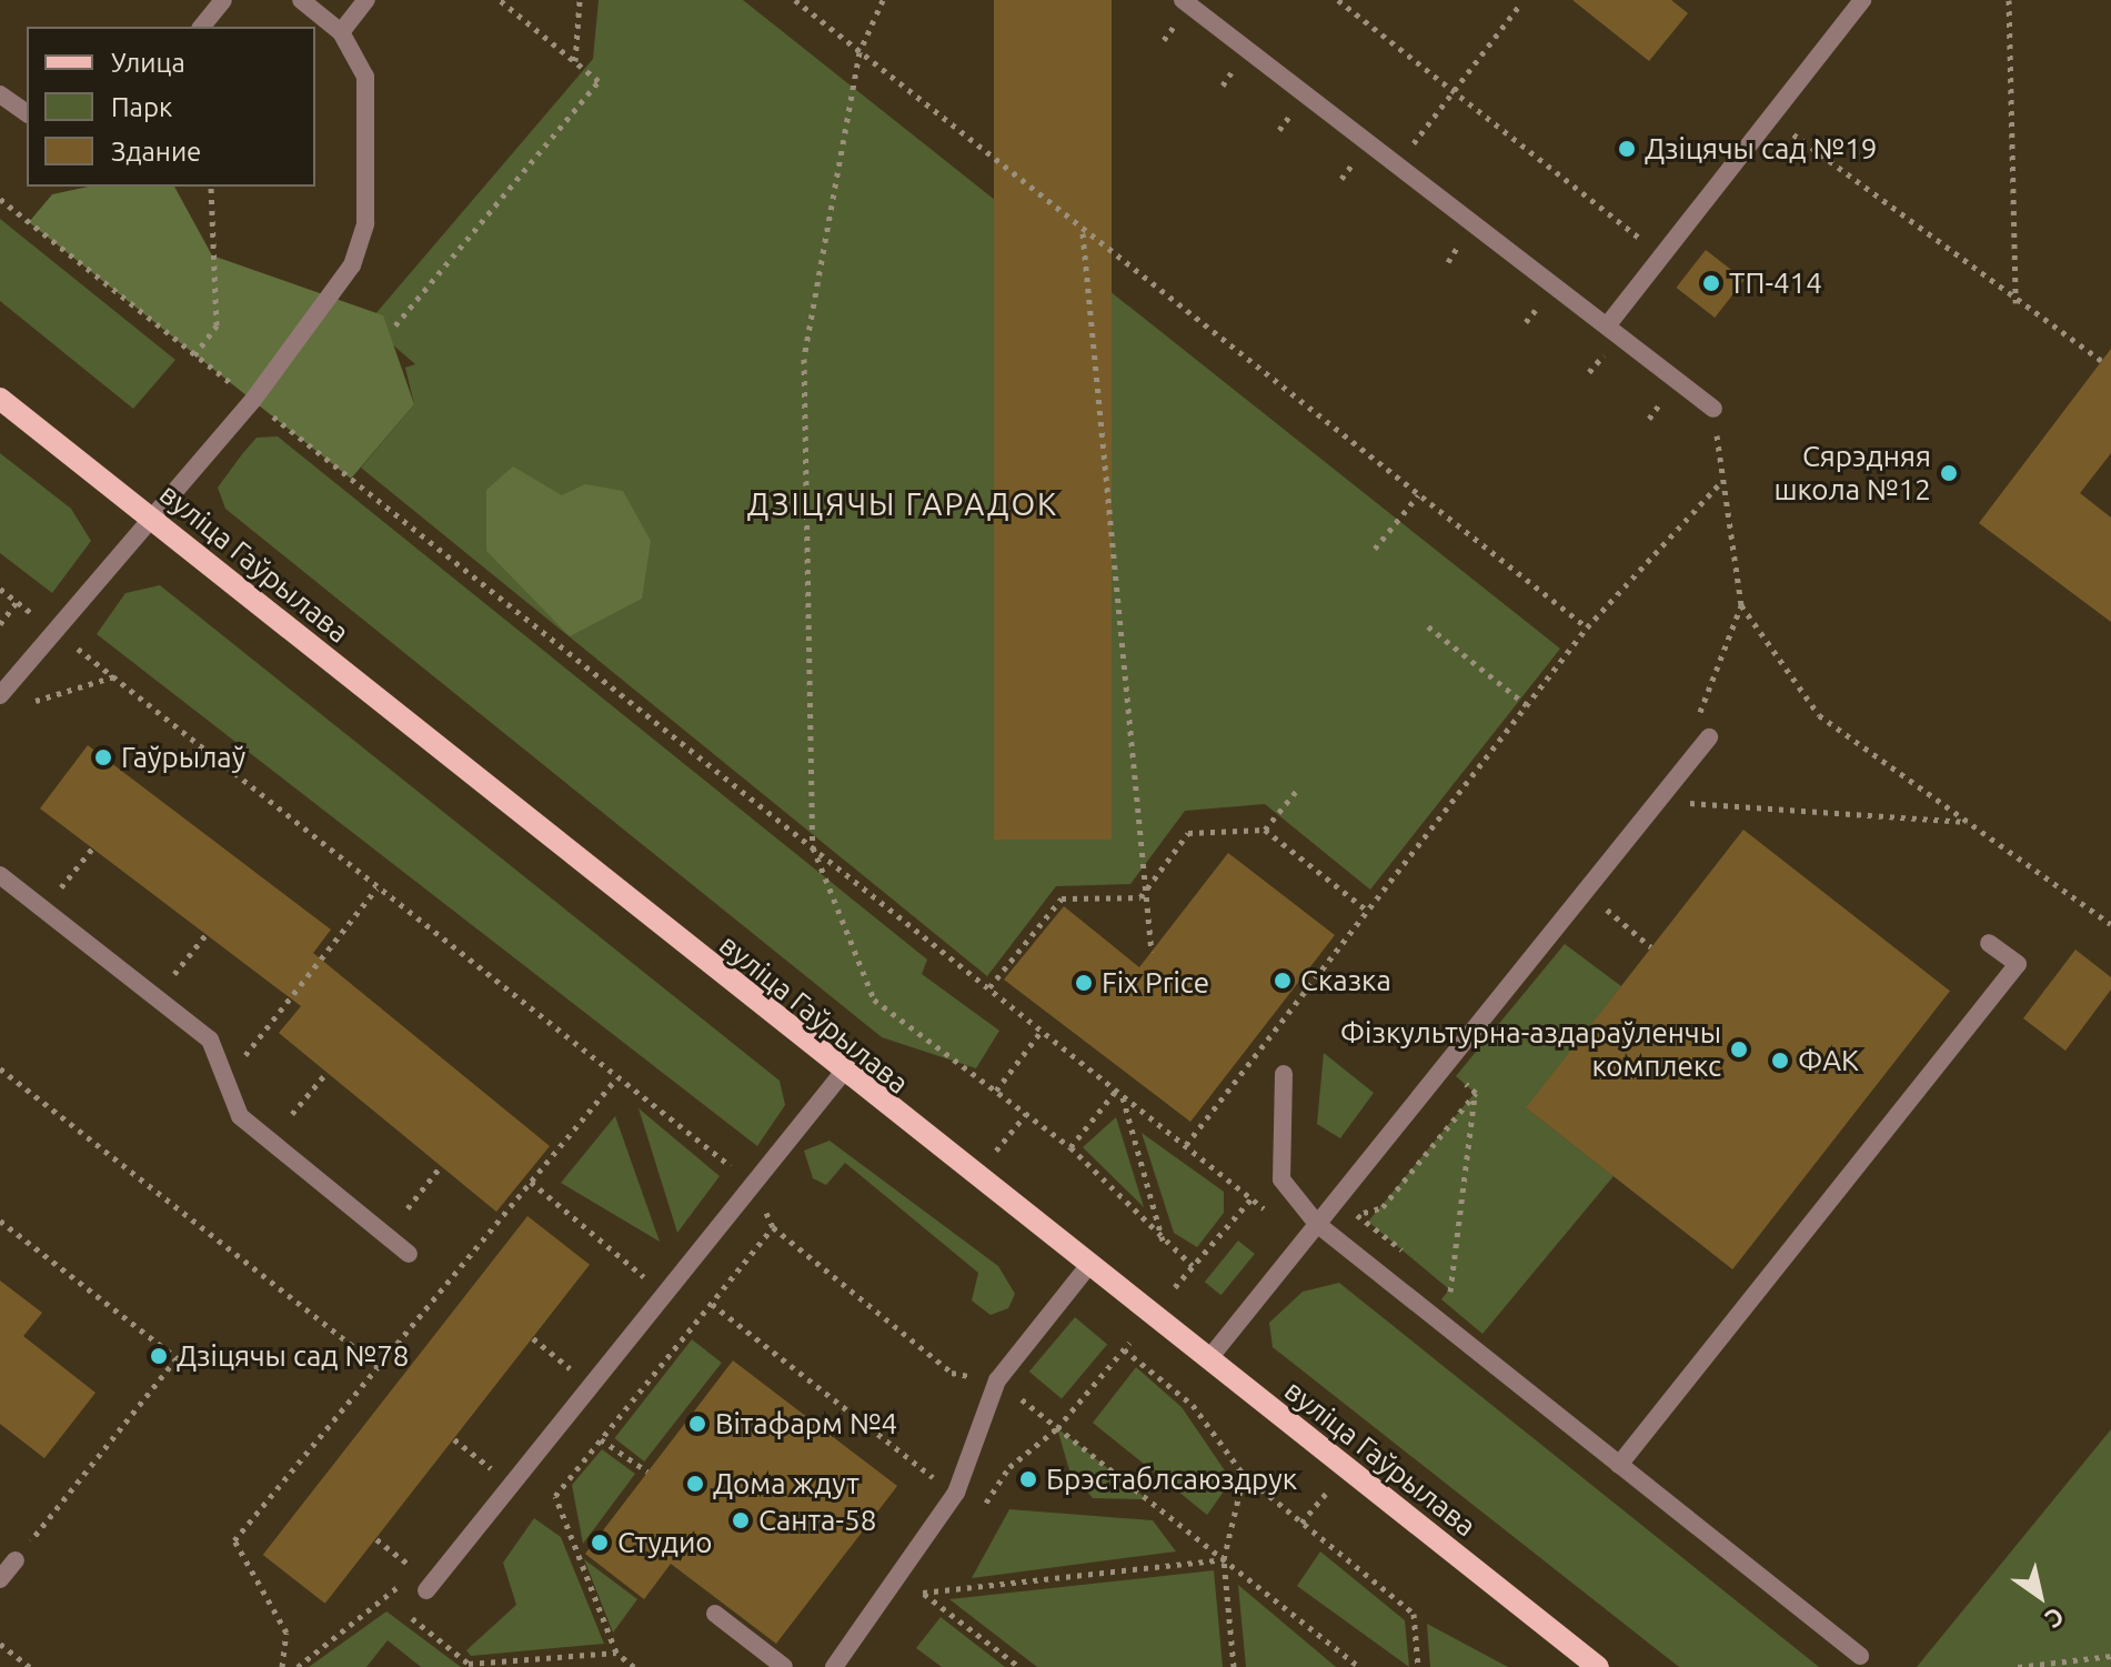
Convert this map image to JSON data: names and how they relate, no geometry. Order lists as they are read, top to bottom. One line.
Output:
{"streets":{"main road":["вуліца Гаўрылава"]},"districts":["ДЗІЦЯЧЫ ГАРАДОК"],"places":["Дзіцячы сад №19","ТП-414","Сярэдняя школа №12","Гаўрылаў","Сказка","Fix Price","Фізкультурна-аздараўленчы комплекс","ФАК","Дзіцячы сад №78","Вітафарм №4","Брэстаблсаюздрук","Дома ждут","Санта-58","Студио"],"legend":["Улица","Парк","Здание"],"north":"bottom right"}
